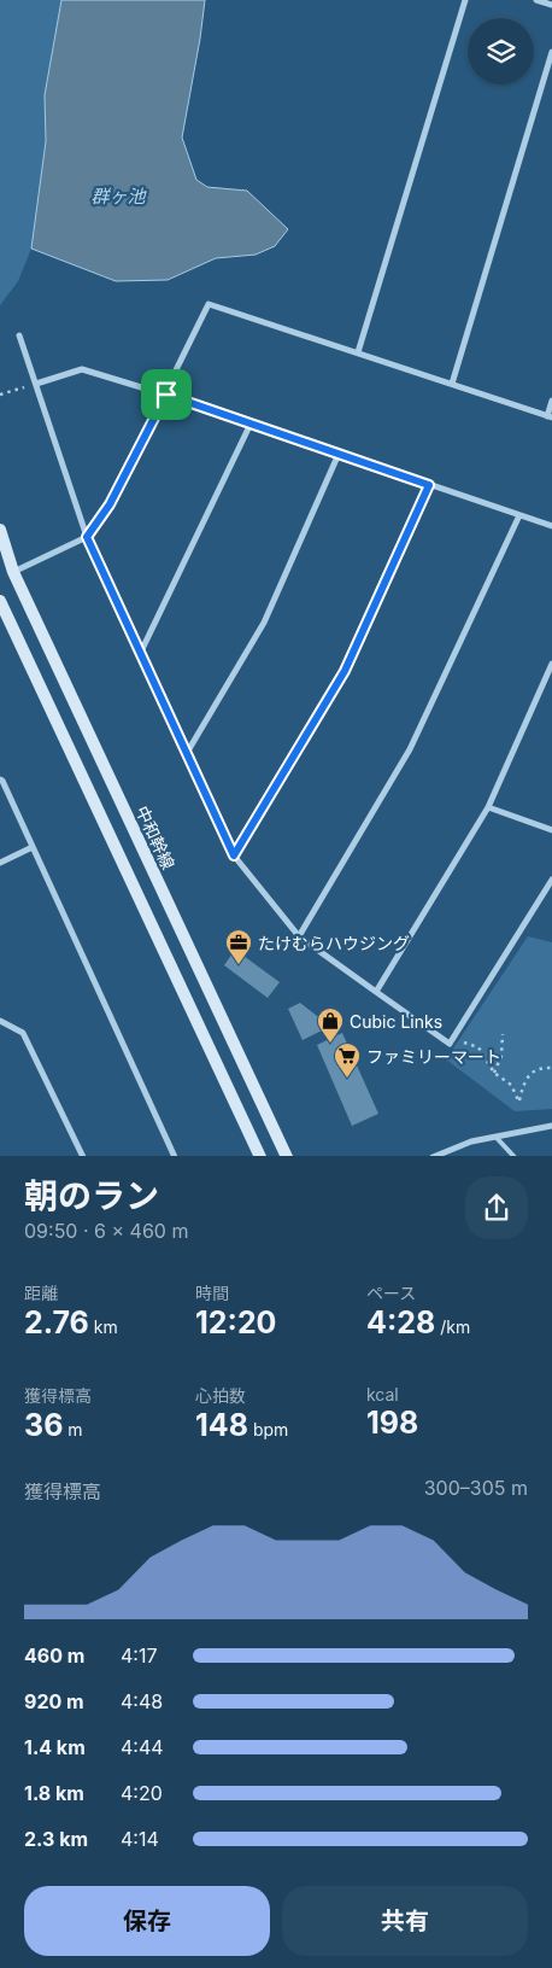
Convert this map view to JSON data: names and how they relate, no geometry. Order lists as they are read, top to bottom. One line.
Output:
{"streets":{"main road":["中和幹線"]},"water":["群ヶ池"],"places":{"office":["たけむらハウジング"],"shop":["Cubic Links"],"supermarket":["ファミリーマート"]},"page":{"heading":["朝のラン","09:50 · 6 × 460 m"],"stats":[["距離","2.76 km"],["時間","12:20"],["ペース","4:28 /km"],["獲得標高","36 m"],["心拍数","148 bpm"],["kcal","198"]],"chart":["獲得標高","300–305 m"],"list":[{"name":"460 m","note":"4:17"},{"name":"920 m","note":"4:48"},{"name":"1.4 km","note":"4:44"},{"name":"1.8 km","note":"4:20"},{"name":"2.3 km","note":"4:14"}],"buttons":["保存","共有"]}}
